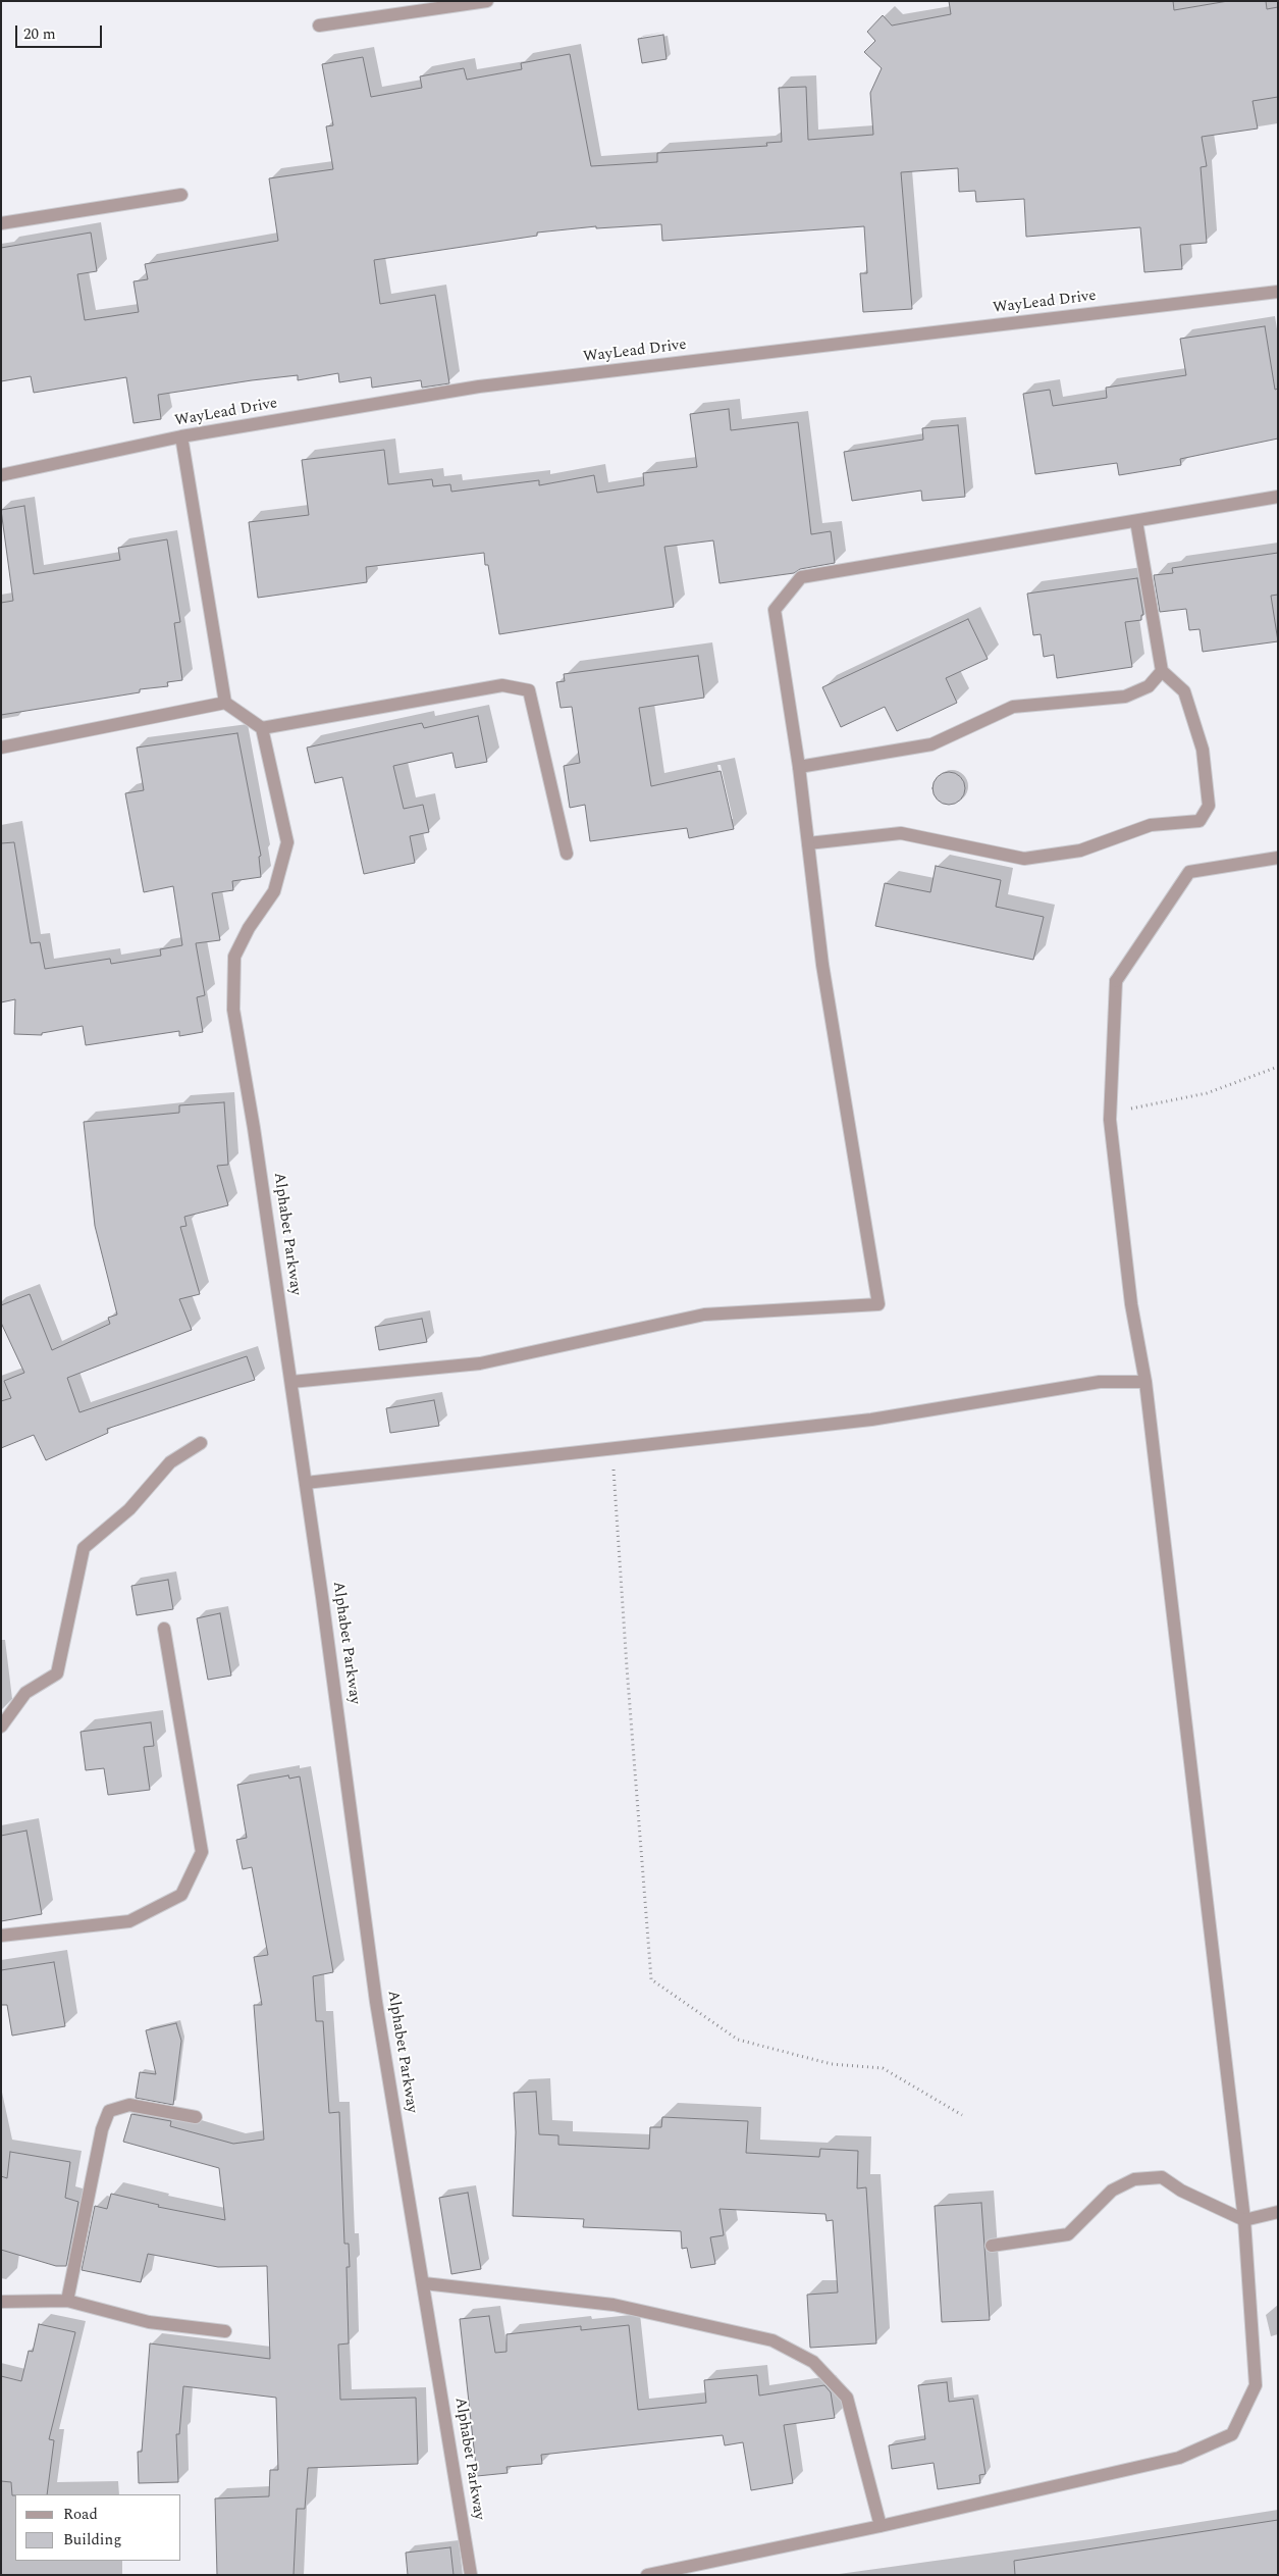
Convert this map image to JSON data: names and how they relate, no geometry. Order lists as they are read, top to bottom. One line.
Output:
{"streets":{"street":["WayLead Drive","Alphabet Parkway"]},"legend":["Road","Building"],"scale_bar":"20 m"}
